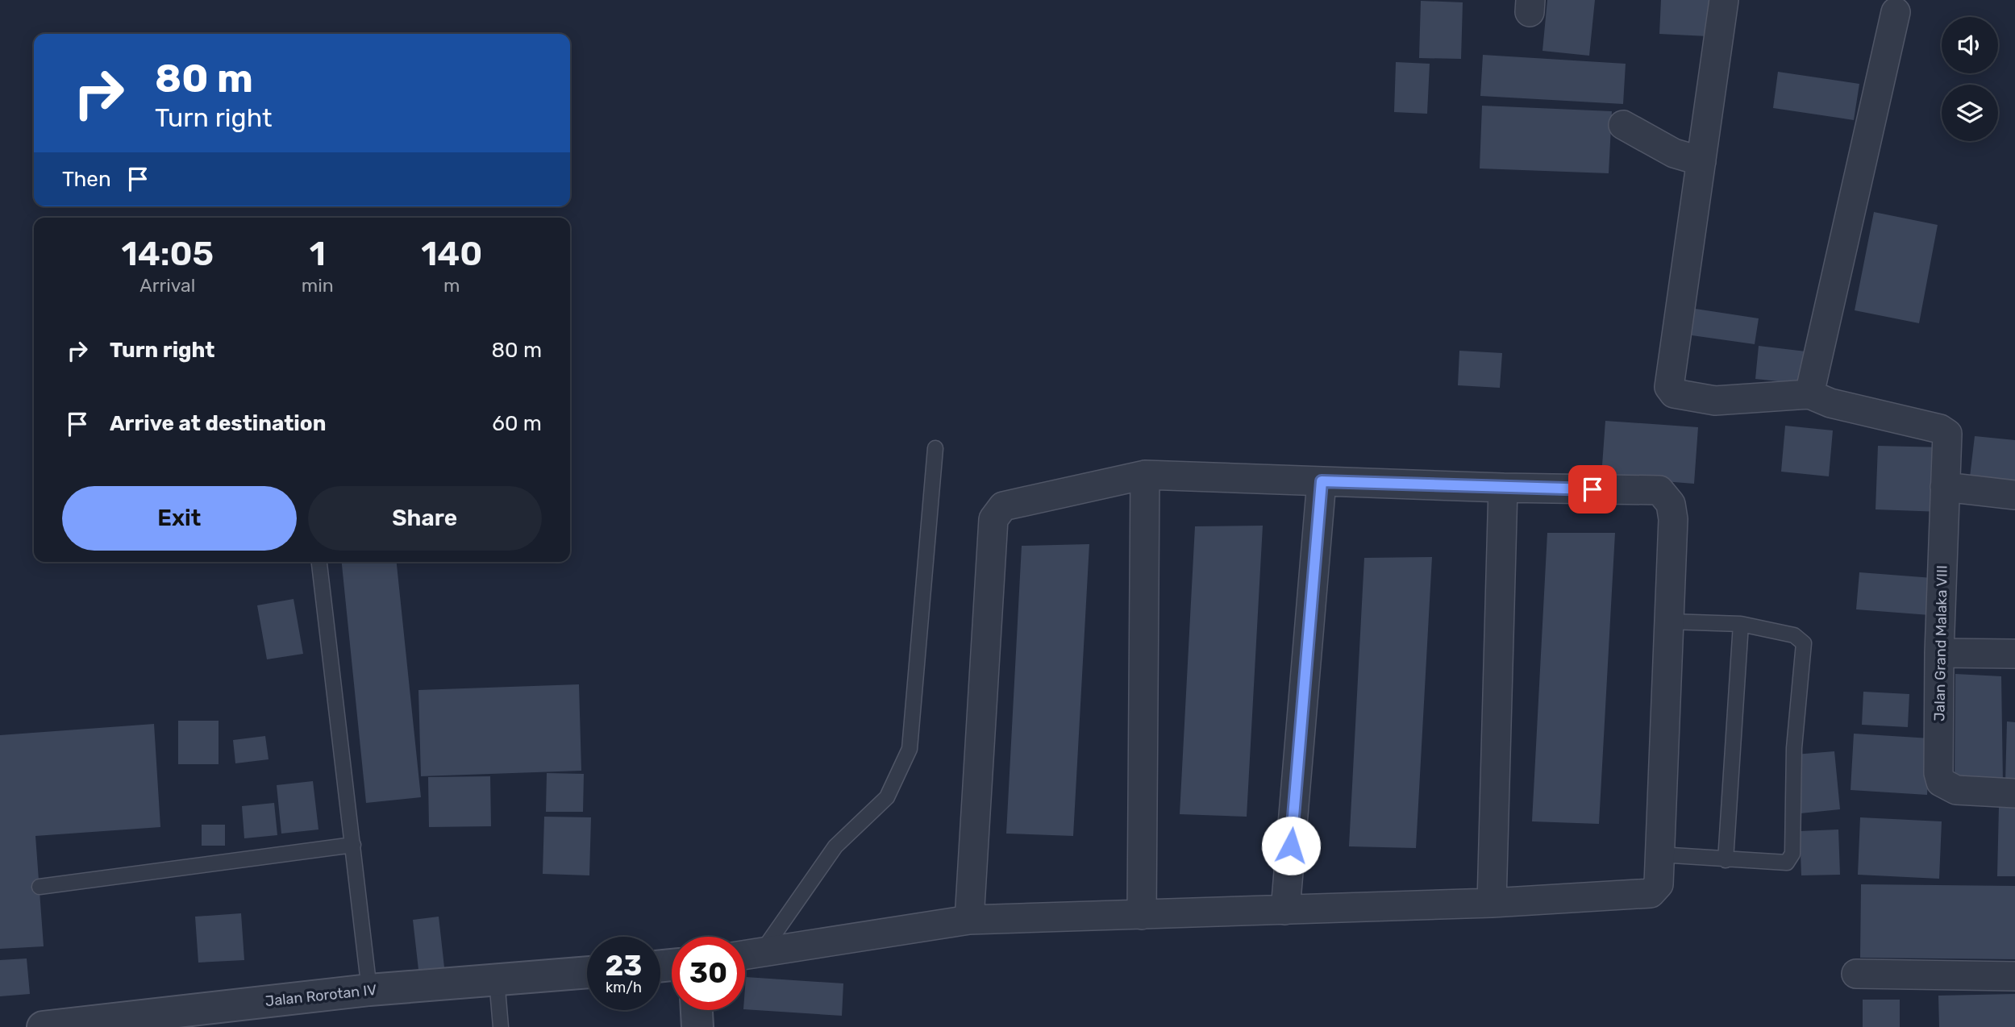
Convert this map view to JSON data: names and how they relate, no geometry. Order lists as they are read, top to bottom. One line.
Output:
{"streets":{"street":["Jalan Grand Malaka VIII","Jalan Rorotan IV"]},"page":{"turn":["80 m","Turn right"],"then":"Then","eta":["14:05","Arrival","1","min","140","m"],"list":[{"name":"Turn right","value":"80 m"},{"name":"Arrive at destination","value":"60 m"}],"buttons":["Exit","Share"],"speed":"23 km/h","limit":"30"}}
